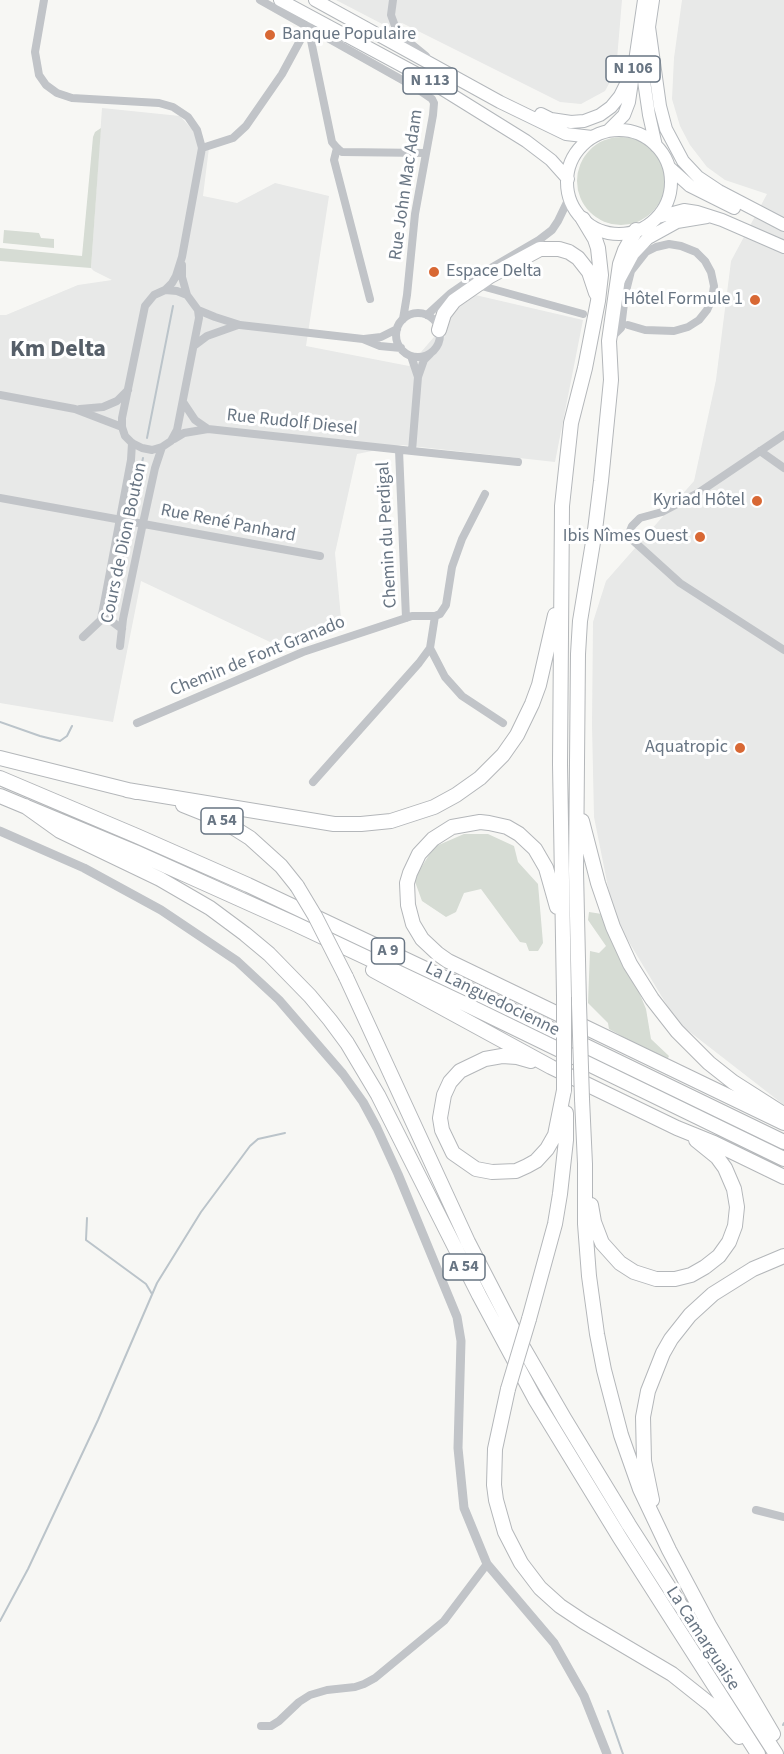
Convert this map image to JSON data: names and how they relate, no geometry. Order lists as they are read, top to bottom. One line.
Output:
{"streets":{"highway":["A 54","A 9","La Languedocienne","La Camarguaise"],"main road":["N 106","N 113"],"street":["Rue John Mac Adam","Rue Rudolf Diesel","Rue René Panhard","Chemin du Perdigal","Cours de Dion Bouton","Chemin de Font Granado"]},"crossings":[["N 106","N 113"],["Rue Rudolf Diesel","Chemin du Perdigal"],["Rue Rudolf Diesel","Cours de Dion Bouton"],["Rue René Panhard","Cours de Dion Bouton"],["Chemin du Perdigal","Chemin de Font Granado"],["A 54","La Languedocienne"],["A 54","La Camarguaise"]],"districts":["Km Delta"],"places":["Banque Populaire","Espace Delta","Hôtel Formule 1","Kyriad Hôtel","Ibis Nîmes Ouest","Aquatropic"]}
